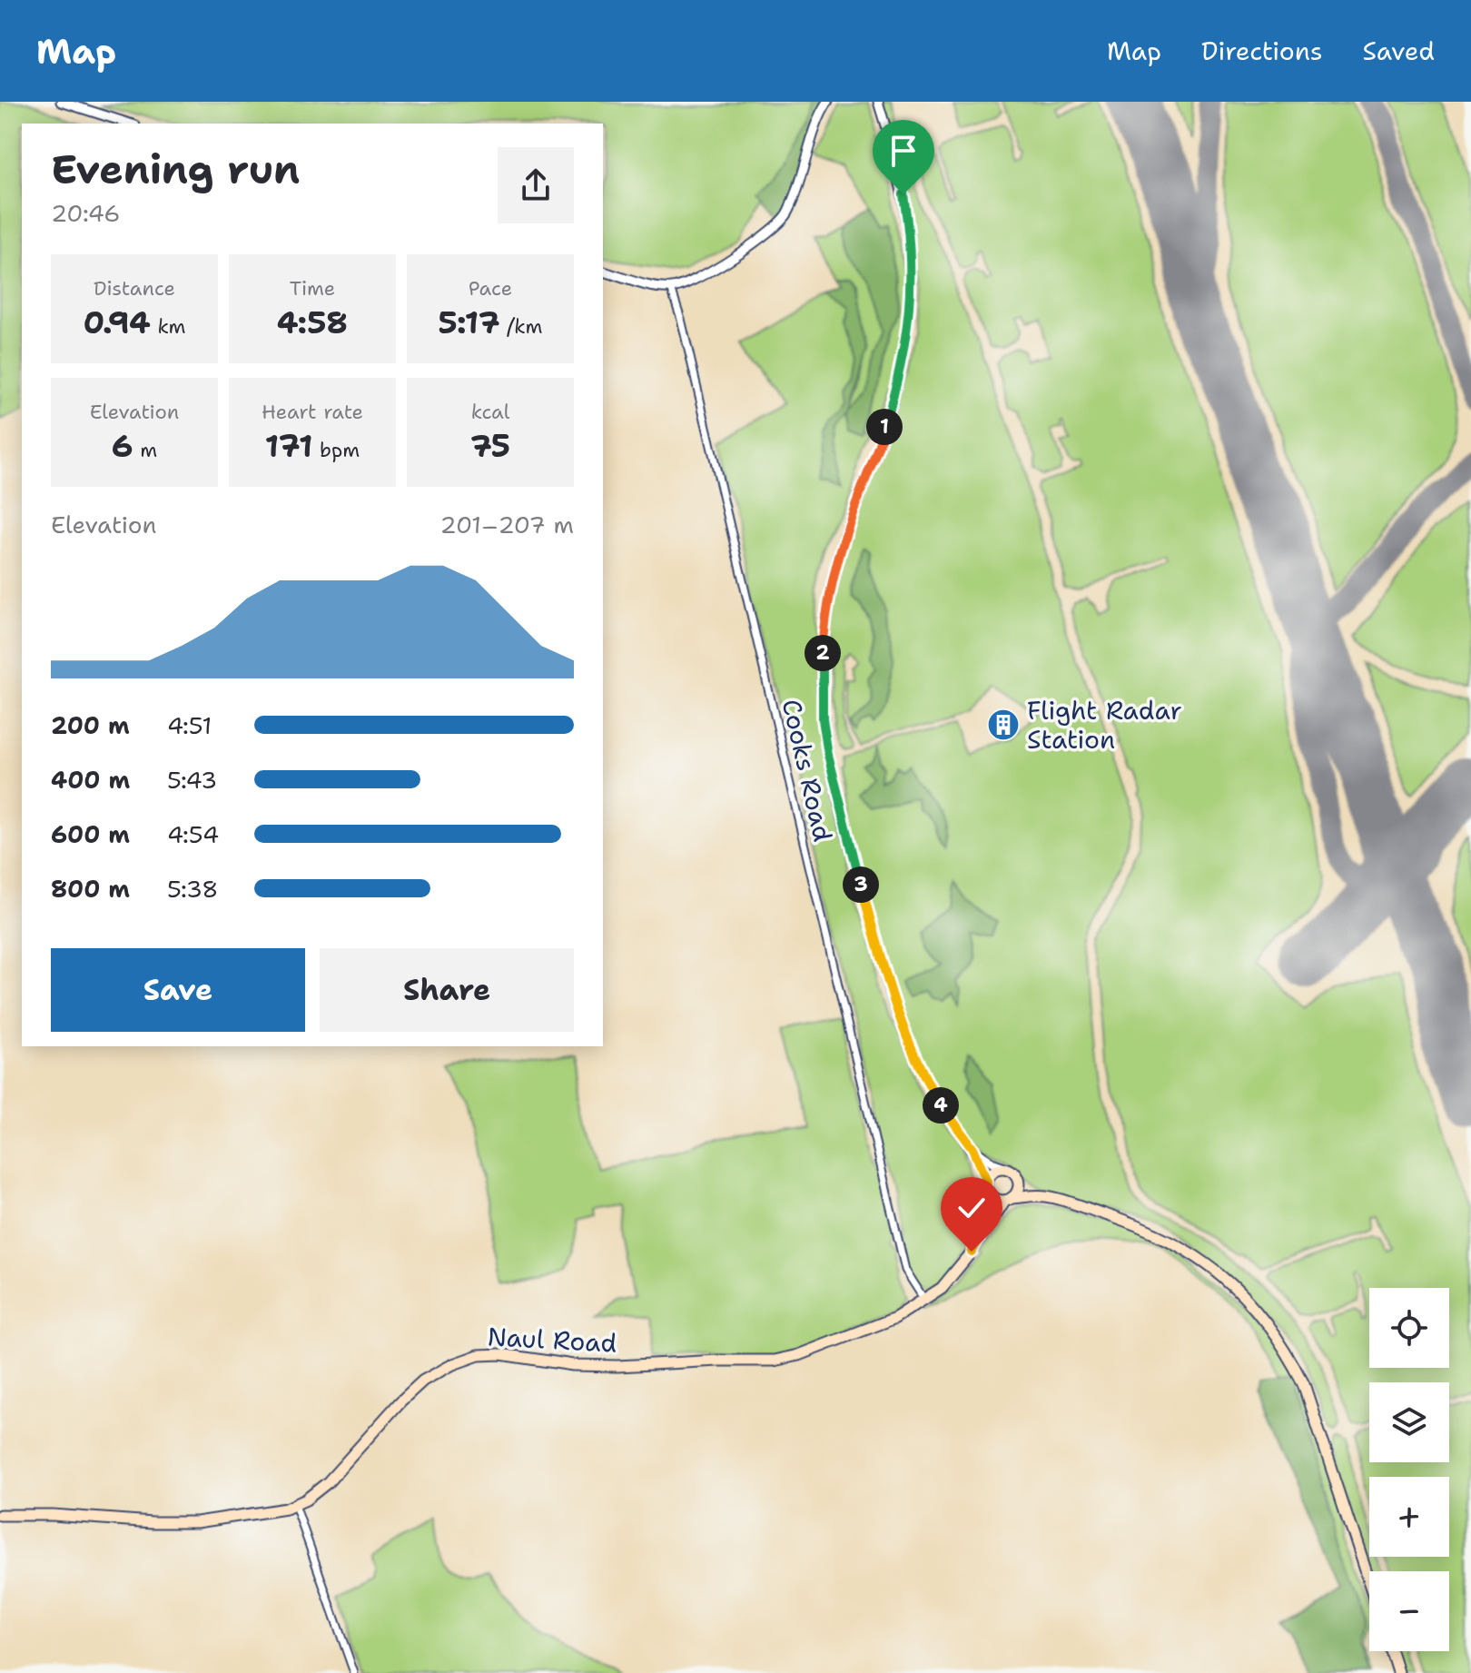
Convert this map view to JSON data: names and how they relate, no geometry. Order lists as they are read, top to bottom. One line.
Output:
{"streets":{"main road":["Naul Road"],"street":["Cooks Road"]},"crossings":[["Cooks Road","Naul Road"]],"places":{"building":["Flight Radar Station"]},"page":{"header":"Map","nav":["Map","Directions","Saved"],"heading":["Evening run","20:46"],"stats":[["Distance","0.94 km"],["Time","4:58"],["Pace","5:17 /km"],["Elevation","6 m"],["Heart rate","171 bpm"],["kcal","75"]],"pins":["1","2","3","4"],"chart":["Elevation","201–207 m"],"list":[{"name":"200 m","note":"4:51"},{"name":"400 m","note":"5:43"},{"name":"600 m","note":"4:54"},{"name":"800 m","note":"5:38"}],"buttons":["Save","Share"],"map_buttons":["+","−"]}}
